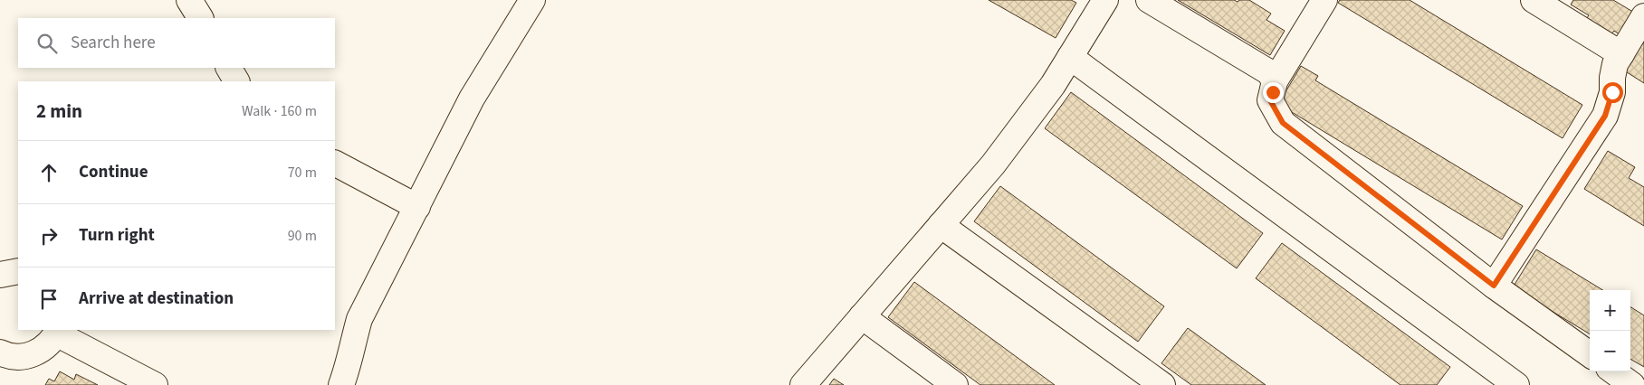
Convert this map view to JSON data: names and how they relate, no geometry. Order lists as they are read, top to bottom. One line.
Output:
{"page":{"search":"Search here","heading":["2 min","Walk · 160 m"],"list":[["Continue","70 m"],["Turn right","90 m"],"Arrive at destination"],"map_buttons":["+","−"]}}
